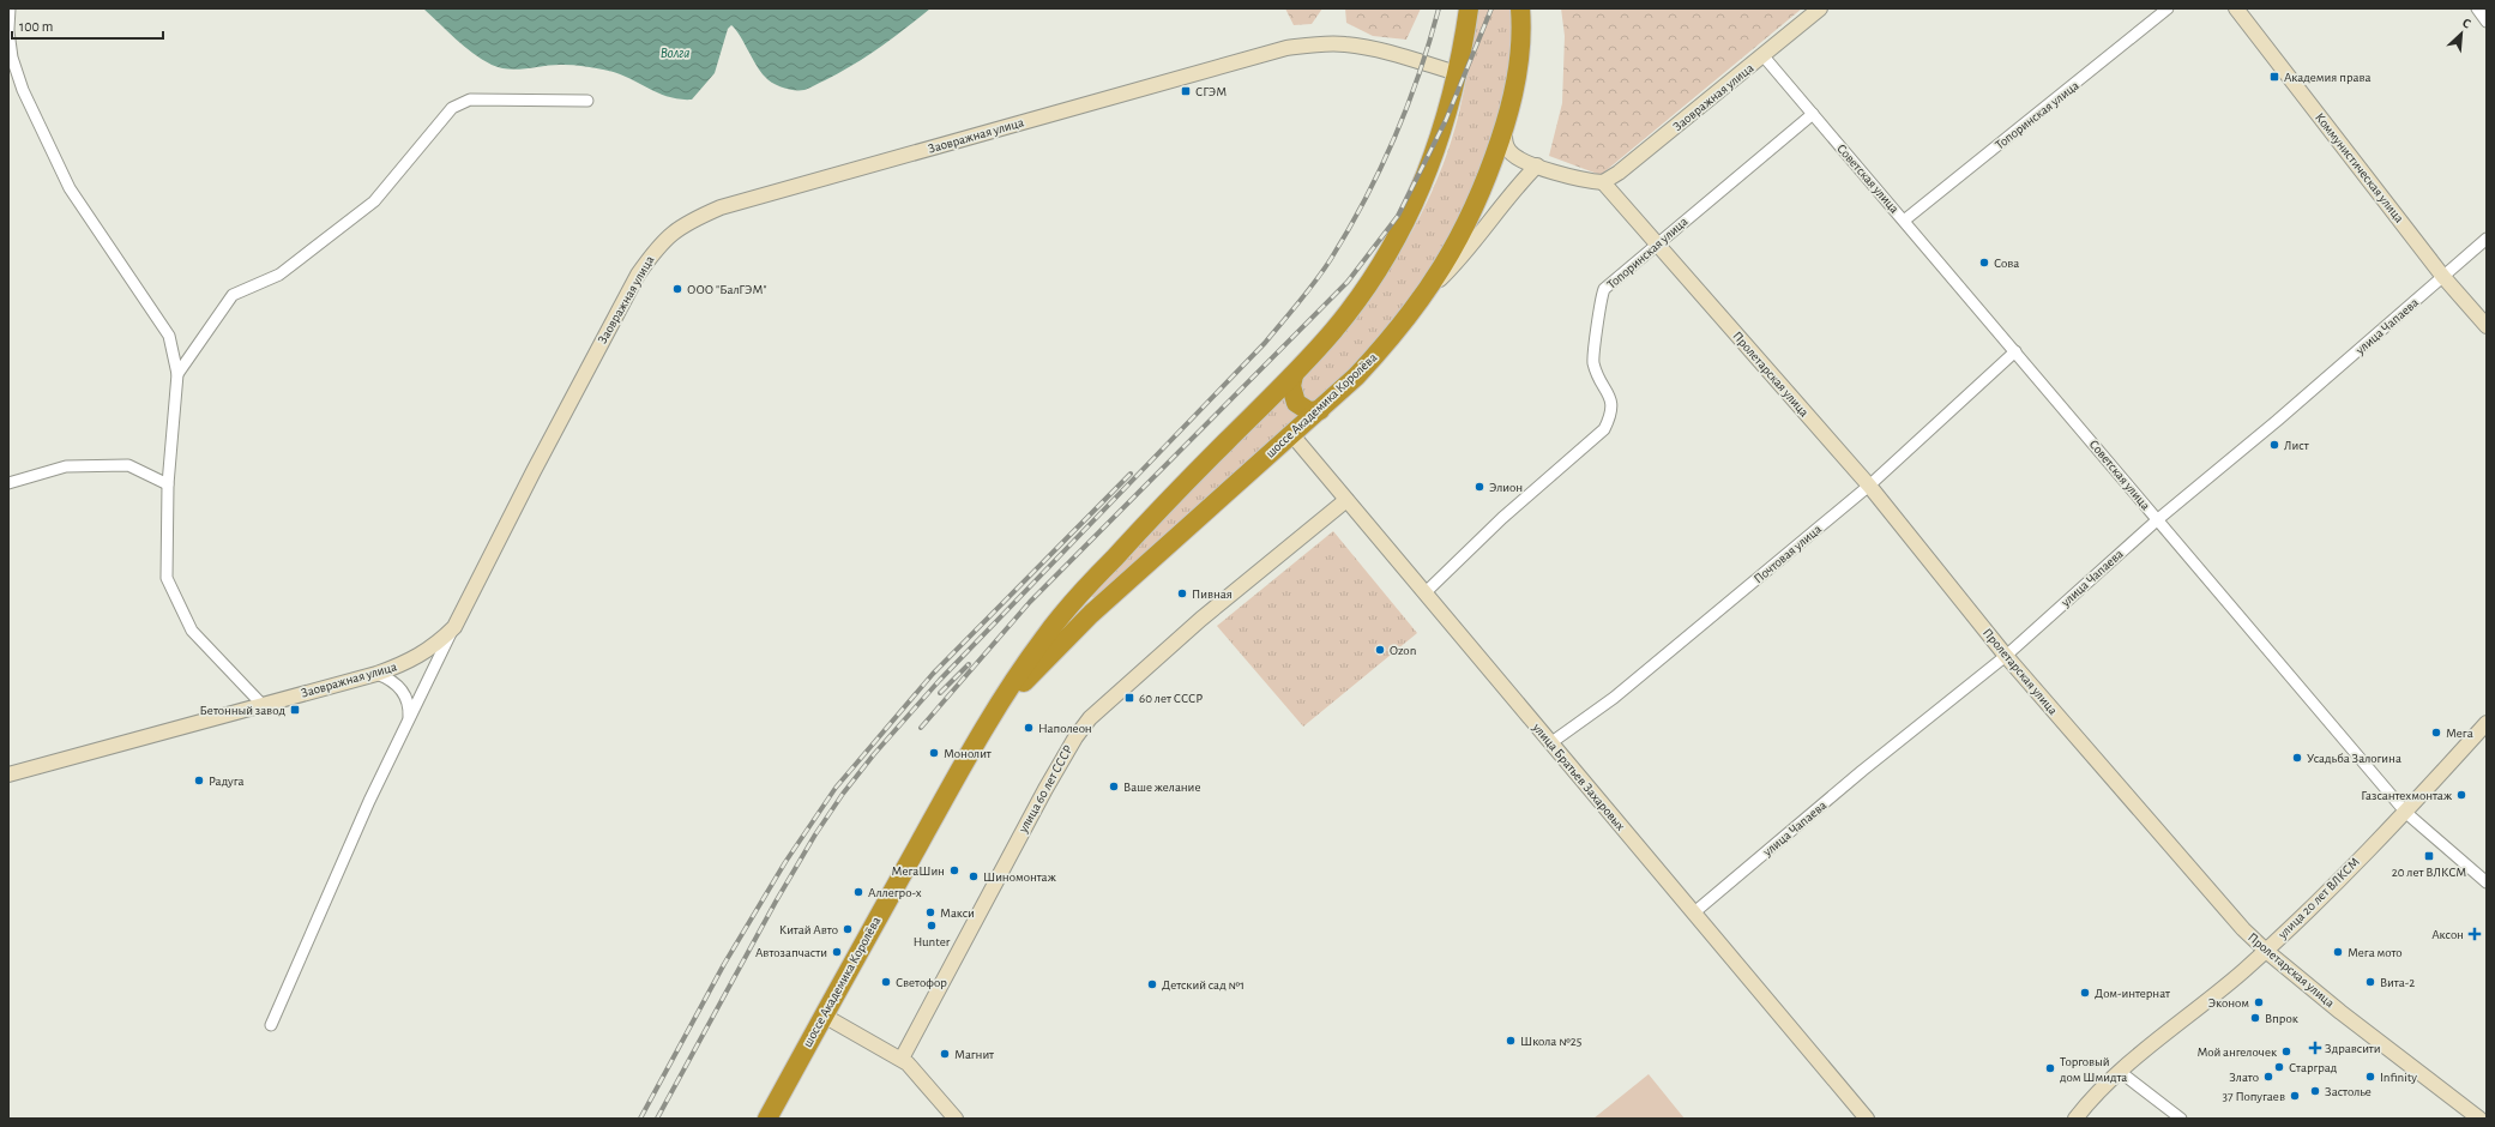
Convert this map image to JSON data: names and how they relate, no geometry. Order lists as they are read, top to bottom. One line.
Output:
{"streets":{"highway":["шоссе Академика Королёва"],"street":["Заовражная улица","Топоринская улица","Коммунистическая улица","Советская улица","улица Чапаева","Пролетарская улица","Почтовая улица","улица Братьев Захаровых","улица 60 лет СССР","улица 20 лет ВЛКСМ"]},"crossings":[["Заовражная улица","Советская улица"],["Заовражная улица","Пролетарская улица"],["Заовражная улица","шоссе Академика Королёва"],["Топоринская улица","Советская улица"],["Топоринская улица","Пролетарская улица"],["Топоринская улица","улица Братьев Захаровых"],["Коммунистическая улица","улица Чапаева"],["Советская улица","улица Чапаева"],["Советская улица","Почтовая улица"],["Советская улица","улица 20 лет ВЛКСМ"],["улица Чапаева","Пролетарская улица"],["улица Чапаева","улица Братьев Захаровых"],["Пролетарская улица","Почтовая улица"],["Пролетарская улица","улица 20 лет ВЛКСМ"],["шоссе Академика Королёва","улица Братьев Захаровых"],["Почтовая улица","улица Братьев Захаровых"],["улица Братьев Захаровых","улица 60 лет СССР"]],"water":["Волга"],"places":{"transit":["Академия права","СГЭМ","60 лет СССР","Бетонный завод","20 лет ВЛКСМ"],"other":["Сова","ООО \"БалГЭМ\"","Лист","Элион","Пивная","Ozon","Наполеон","Мега","Монолит","Усадьба Залогина","Радуга","Ваше желание","Газсантехмонтаж","МегаШин","Шиномонтаж","Аллегро-х","Макси","Hunter","Китай Авто","Автозапчасти","Мега мото","Светофор","Вита-2","Детский сад №1","Дом-интернат","Эконом","Впрок","Школа №25","Мой ангелочек","Магнит","Старград","Торговый дом Шмидта","Злато","Infinity","Застолье","37 Попугаев"],"health":["Аксон","Здравсити"]},"scale_bar":"100 m","north":"top right"}
